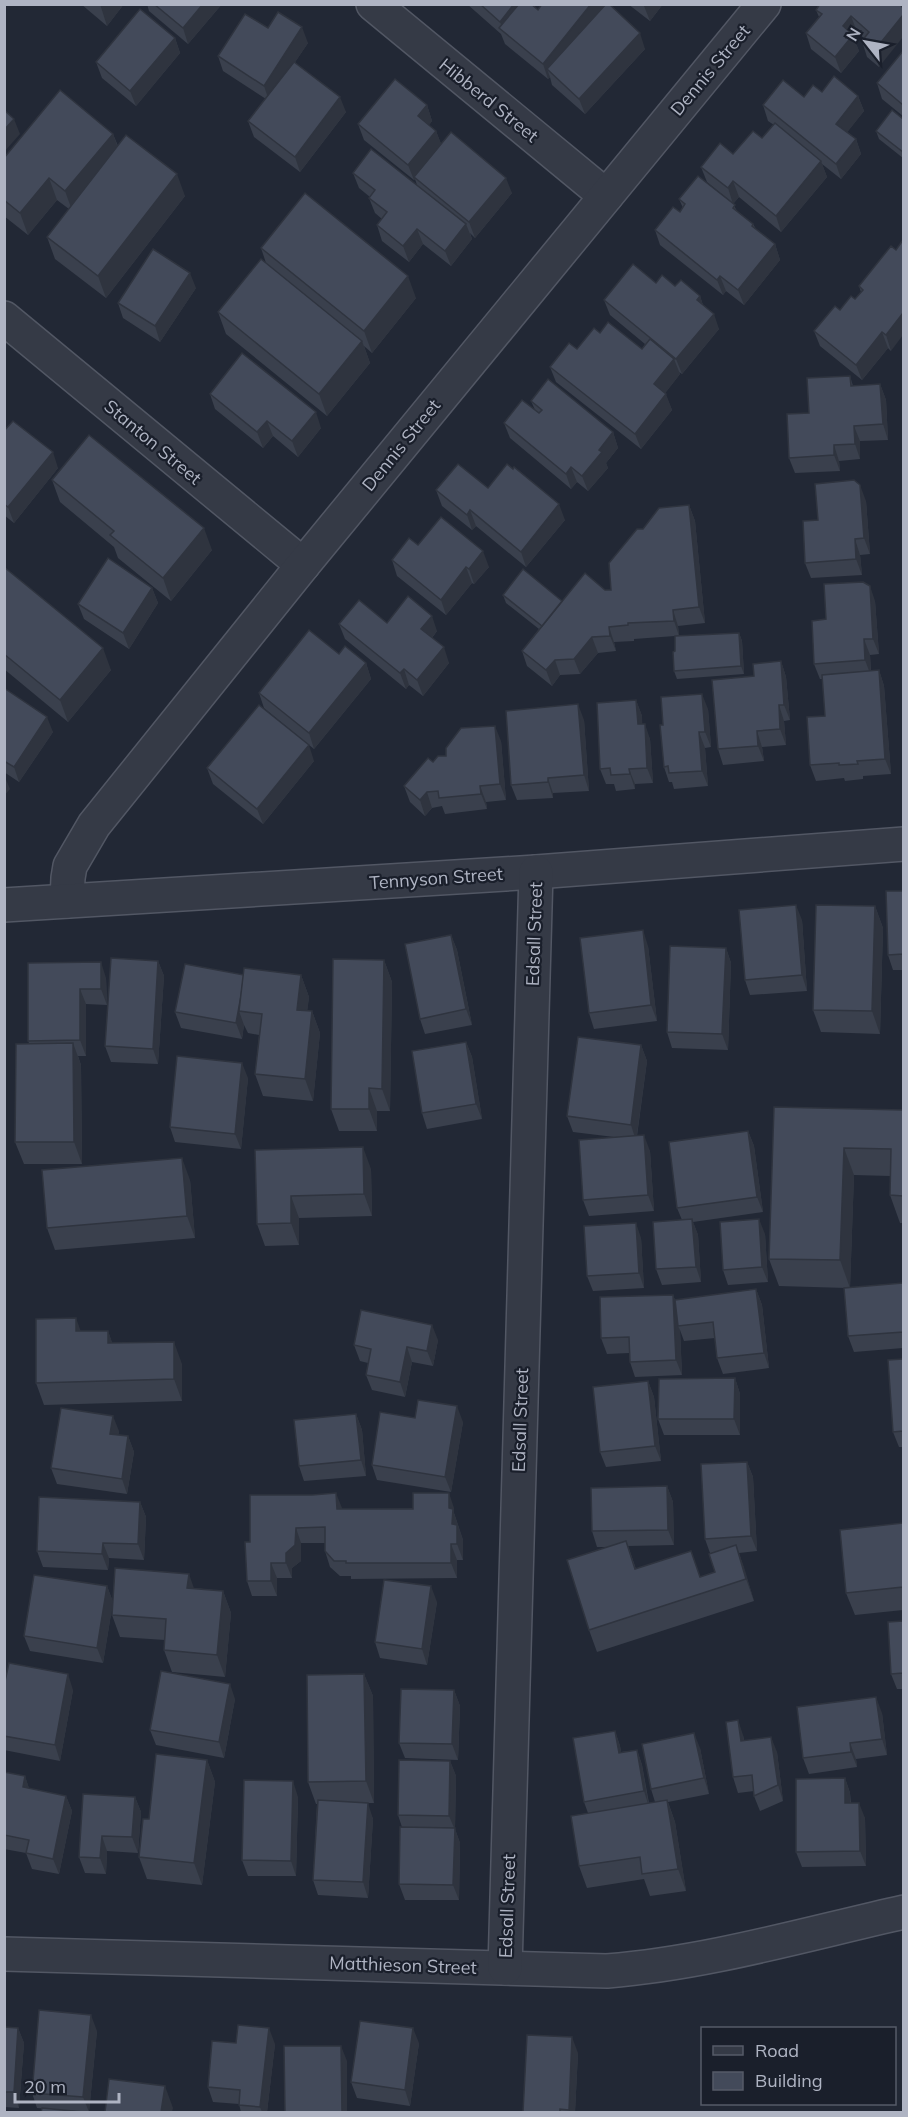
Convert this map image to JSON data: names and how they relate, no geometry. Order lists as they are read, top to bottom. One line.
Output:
{"streets":{"street":["Dennis Street","Hibberd Street","Stanton Street","Tennyson Street","Edsall Street","Matthieson Street"]},"crossings":[["Dennis Street","Hibberd Street"],["Dennis Street","Stanton Street"],["Dennis Street","Tennyson Street"],["Tennyson Street","Edsall Street"],["Edsall Street","Matthieson Street"]],"legend":["Road","Building"],"scale_bar":"20 m","north":"top left"}
